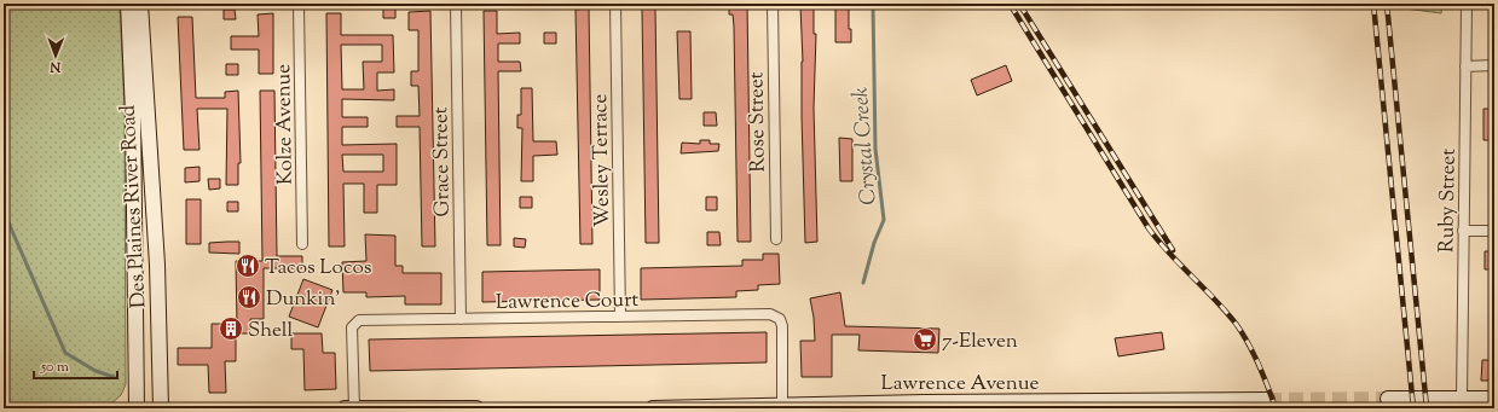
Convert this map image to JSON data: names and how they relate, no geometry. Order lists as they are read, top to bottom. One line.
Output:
{"streets":{"main road":["Des Plaines River Road","Lawrence Avenue"],"street":["Rose Street","Kolze Avenue","Wesley Terrace","Grace Street","Ruby Street","Lawrence Court"]},"crossings":[["Wesley Terrace","Lawrence Court"],["Grace Street","Lawrence Court"],["Lawrence Court","Lawrence Avenue"]],"water":["Crystal Creek"],"places":{"restaurant":["Tacos Locos","Dunkin'"],"building":["Shell"],"supermarket":["7-Eleven"]},"scale_bar":"50 m","north":"bottom"}
